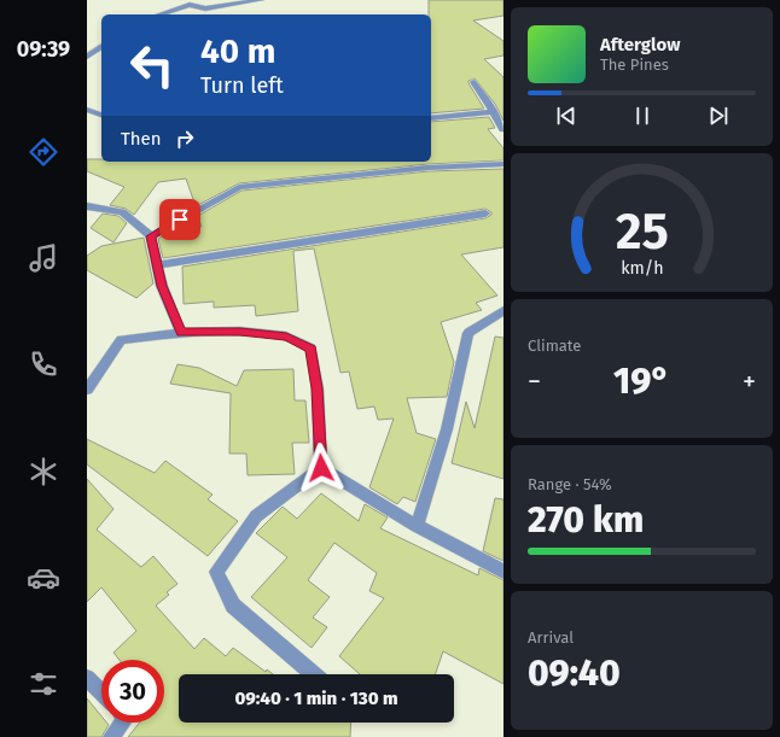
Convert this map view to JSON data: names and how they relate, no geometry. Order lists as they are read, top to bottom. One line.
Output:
{"page":{"tabs":"09:39","turn":["40 m","Turn left"],"song":["Afterglow","The Pines"],"then":"Then","tile":["Climate",["Range · 54%","270 km"],["Arrival","09:40"]],"heat":["−","19°","+"],"limit":"30","trip":"09:40 · 1 min · 130 m","gauge":["25","km/h"]}}
